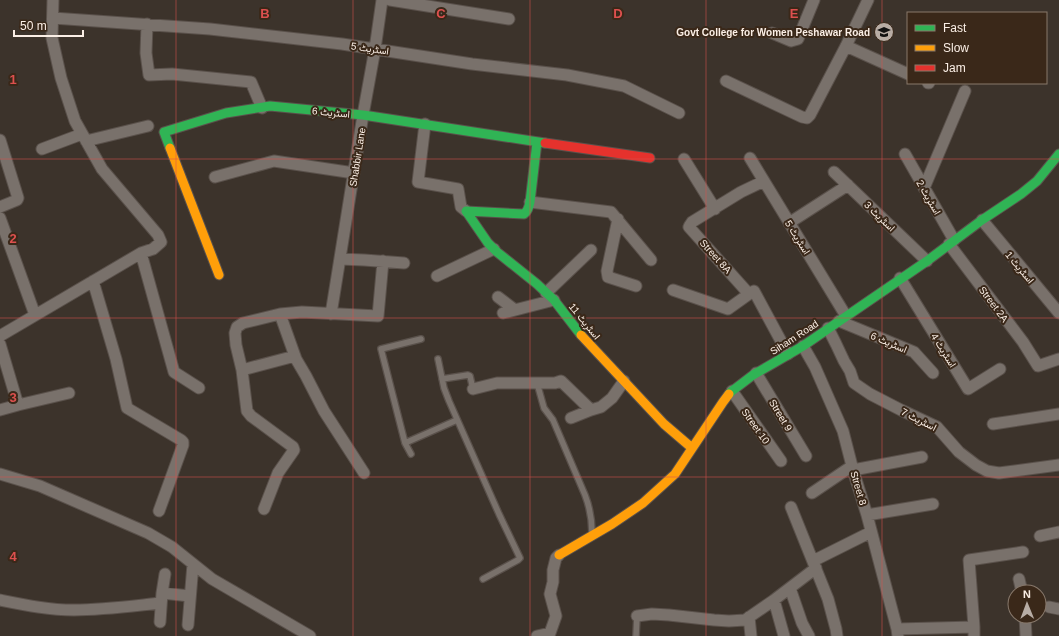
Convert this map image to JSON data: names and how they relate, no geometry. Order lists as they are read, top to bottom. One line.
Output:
{"streets":{"street":["اسٹریٹ 5","اسٹریٹ 6","Shabbir Lane","اسٹریٹ 2","اسٹریٹ 3","Street 8A","اسٹریٹ 1","Street 2A","اسٹریٹ 11","Siham Road","اسٹریٹ 4","Street 9","اسٹریٹ 7","Street 10","Street 8"]},"crossings":[["اسٹریٹ 5","اسٹریٹ 6"],["اسٹریٹ 5","Shabbir Lane"],["اسٹریٹ 5","Street 8A"],["اسٹریٹ 5","Siham Road"],["اسٹریٹ 6","Shabbir Lane"],["اسٹریٹ 6","Siham Road"],["اسٹریٹ 2","Street 2A"],["اسٹریٹ 2","Siham Road"],["اسٹریٹ 3","Siham Road"],["Street 8A","Siham Road"],["اسٹریٹ 1","Siham Road"],["Street 2A","Siham Road"],["اسٹریٹ 11","Siham Road"],["Siham Road","اسٹریٹ 4"],["Siham Road","Street 9"],["Siham Road","اسٹریٹ 7"],["Siham Road","Street 10"],["Siham Road","Street 8"]],"places":{"school or university":["Govt College for Women Peshawar Road"]},"legend":["Fast","Slow","Jam"],"scale_bar":"50 m","north":"top","grid":{"columns":["B","C","D","E"],"rows":["1","2","3","4"]}}
